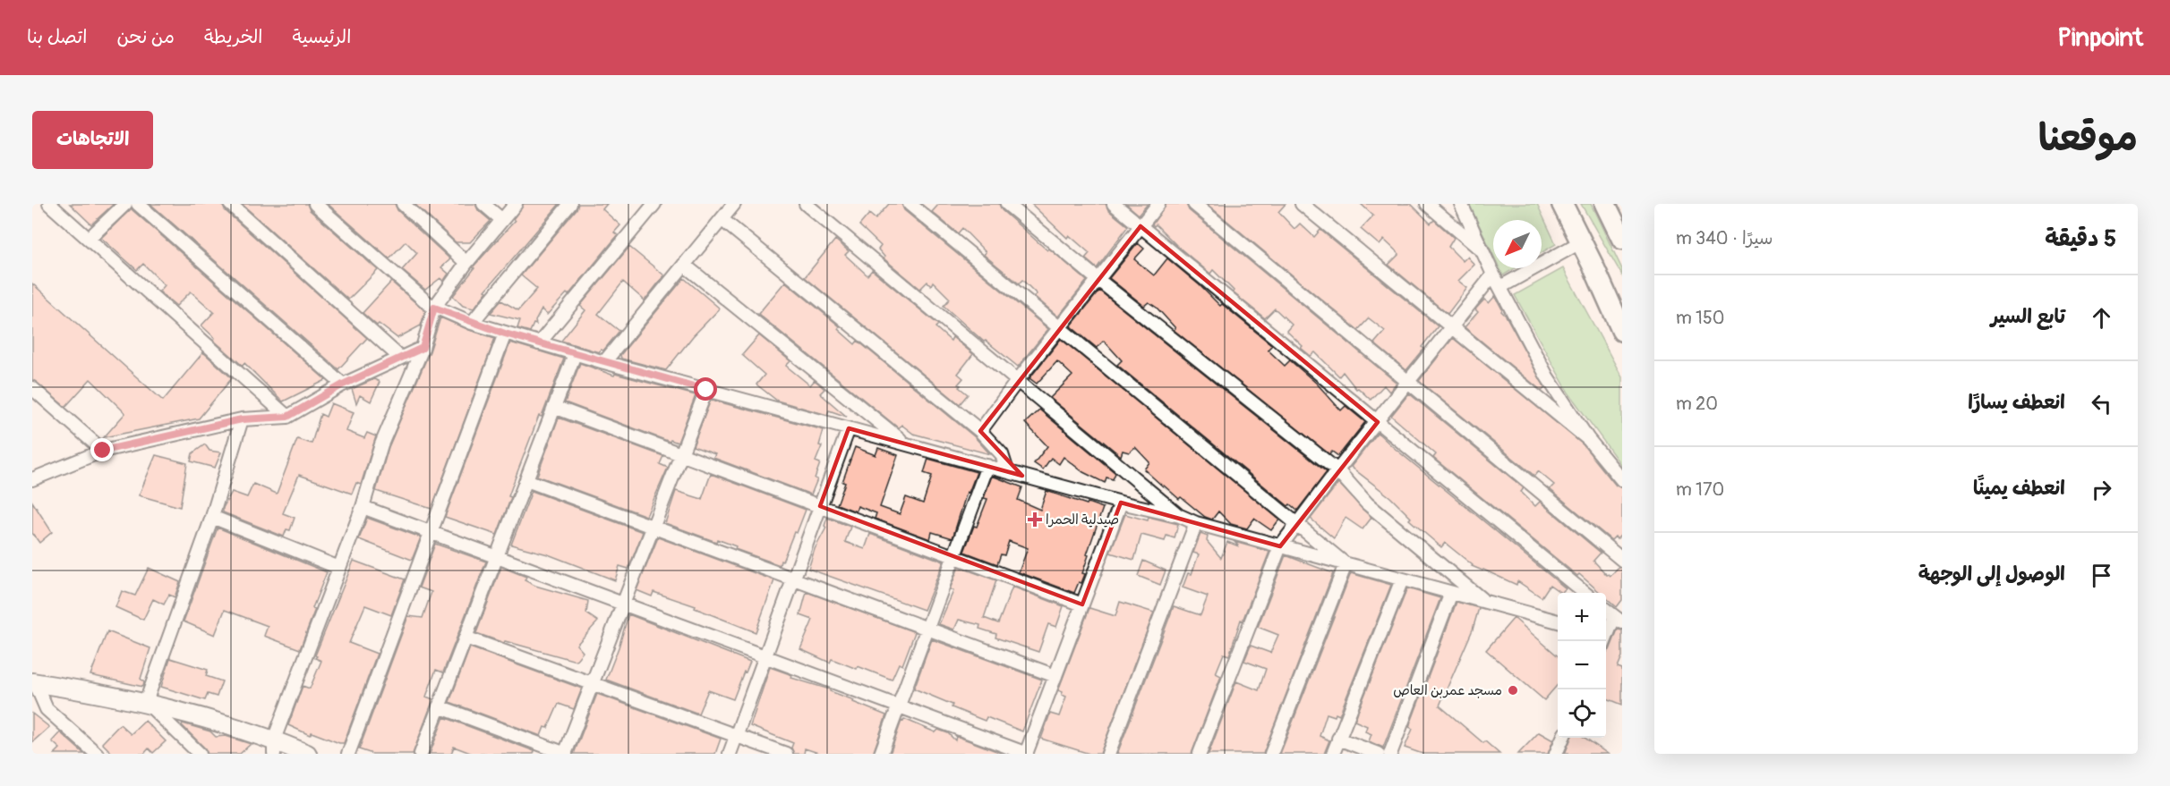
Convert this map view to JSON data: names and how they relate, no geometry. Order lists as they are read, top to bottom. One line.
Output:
{"places":{"health":["صيدلية الحمرا"],"other":["مسجد عمربن العاص"]},"north":"bottom left","page":{"header":"Pinpoint","nav":["الرئيسية","الخريطة","من نحن","اتصل بنا"],"title":"موقعنا","buttons":"الاتجاهات","heading":["5 دقيقة","سيرًا · 340 m"],"list":[["تابع السير","150 m"],["انعطف يسارًا","20 m"],["انعطف يمينًا","170 m"],"الوصول إلى الوجهة"],"map_buttons":["+","−"]}}
